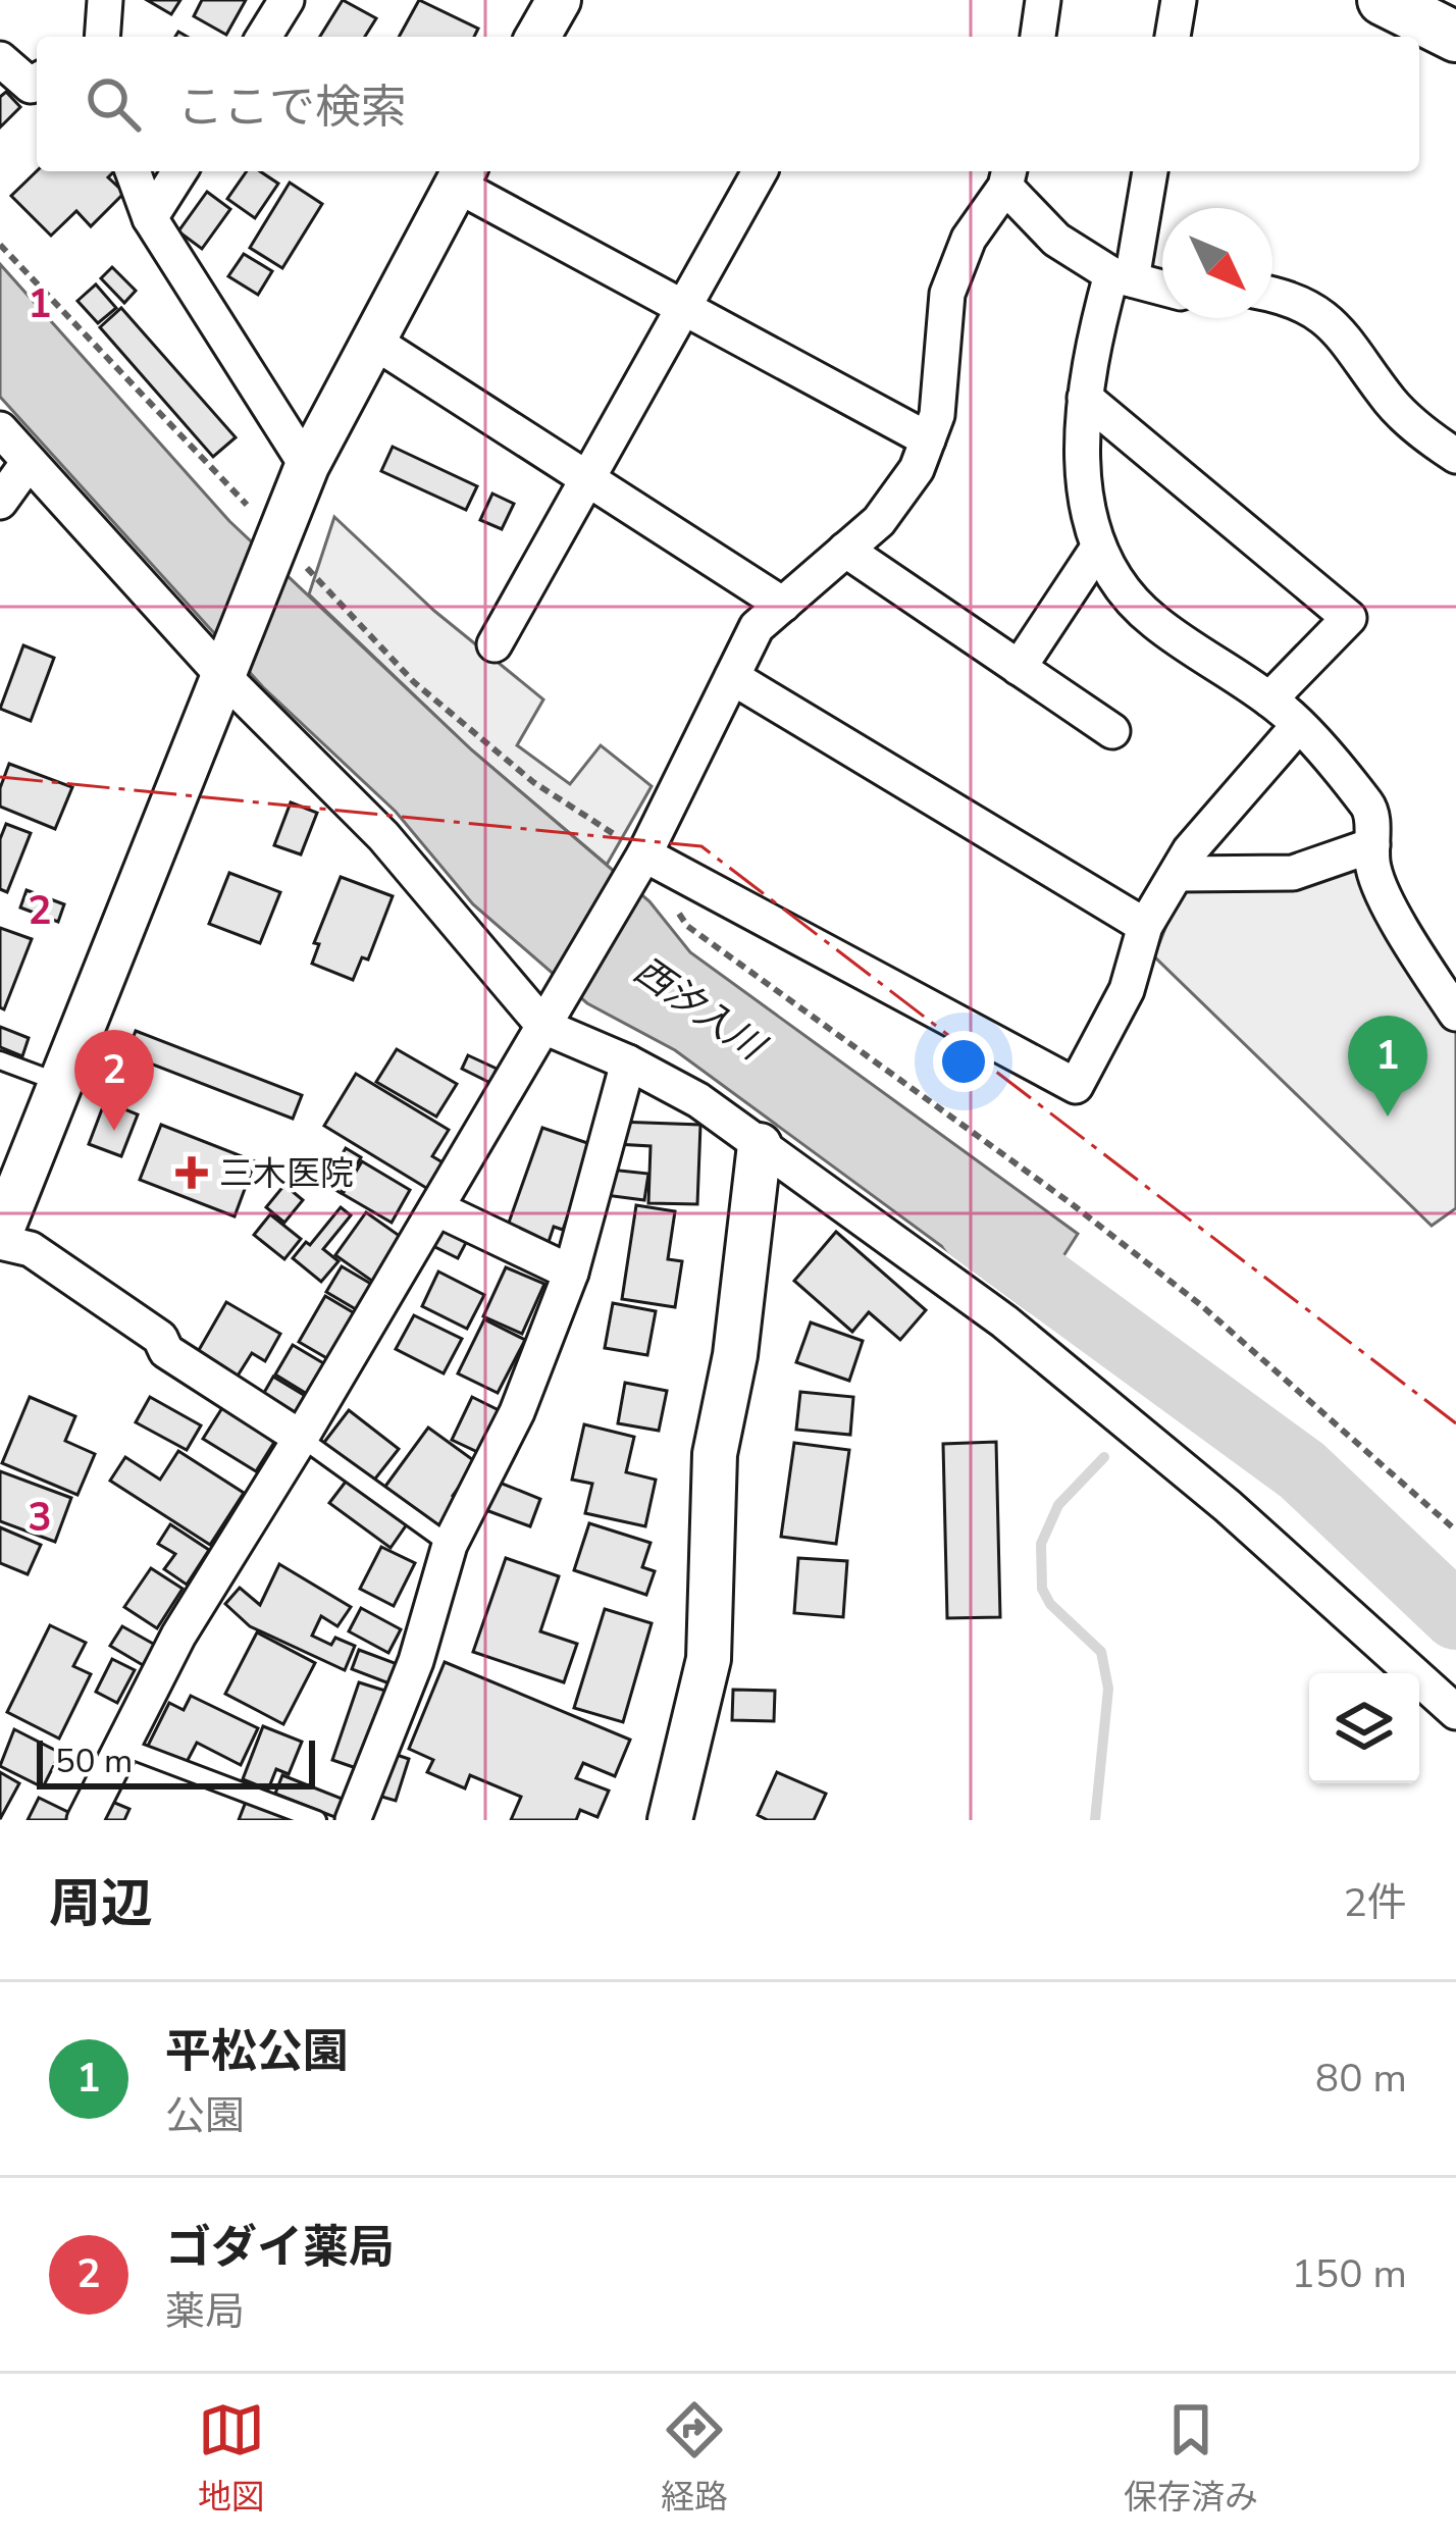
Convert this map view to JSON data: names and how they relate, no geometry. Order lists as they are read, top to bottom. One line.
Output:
{"water":["西汐入川"],"places":{"health":["三木医院"]},"scale_bar":"50 m","north":"bottom right","page":{"search":"ここで検索","pins":["1","2"],"scale":"50 m","heading":["周辺","2件"],"list":[{"mark":"1","name":"平松公園","note":"公園","value":"80 m"},{"mark":"2","name":"ゴダイ薬局","note":"薬局","value":"150 m"}],"nav":["地図","経路","保存済み"]},"grid":{"rows":["1","2","3"]}}
